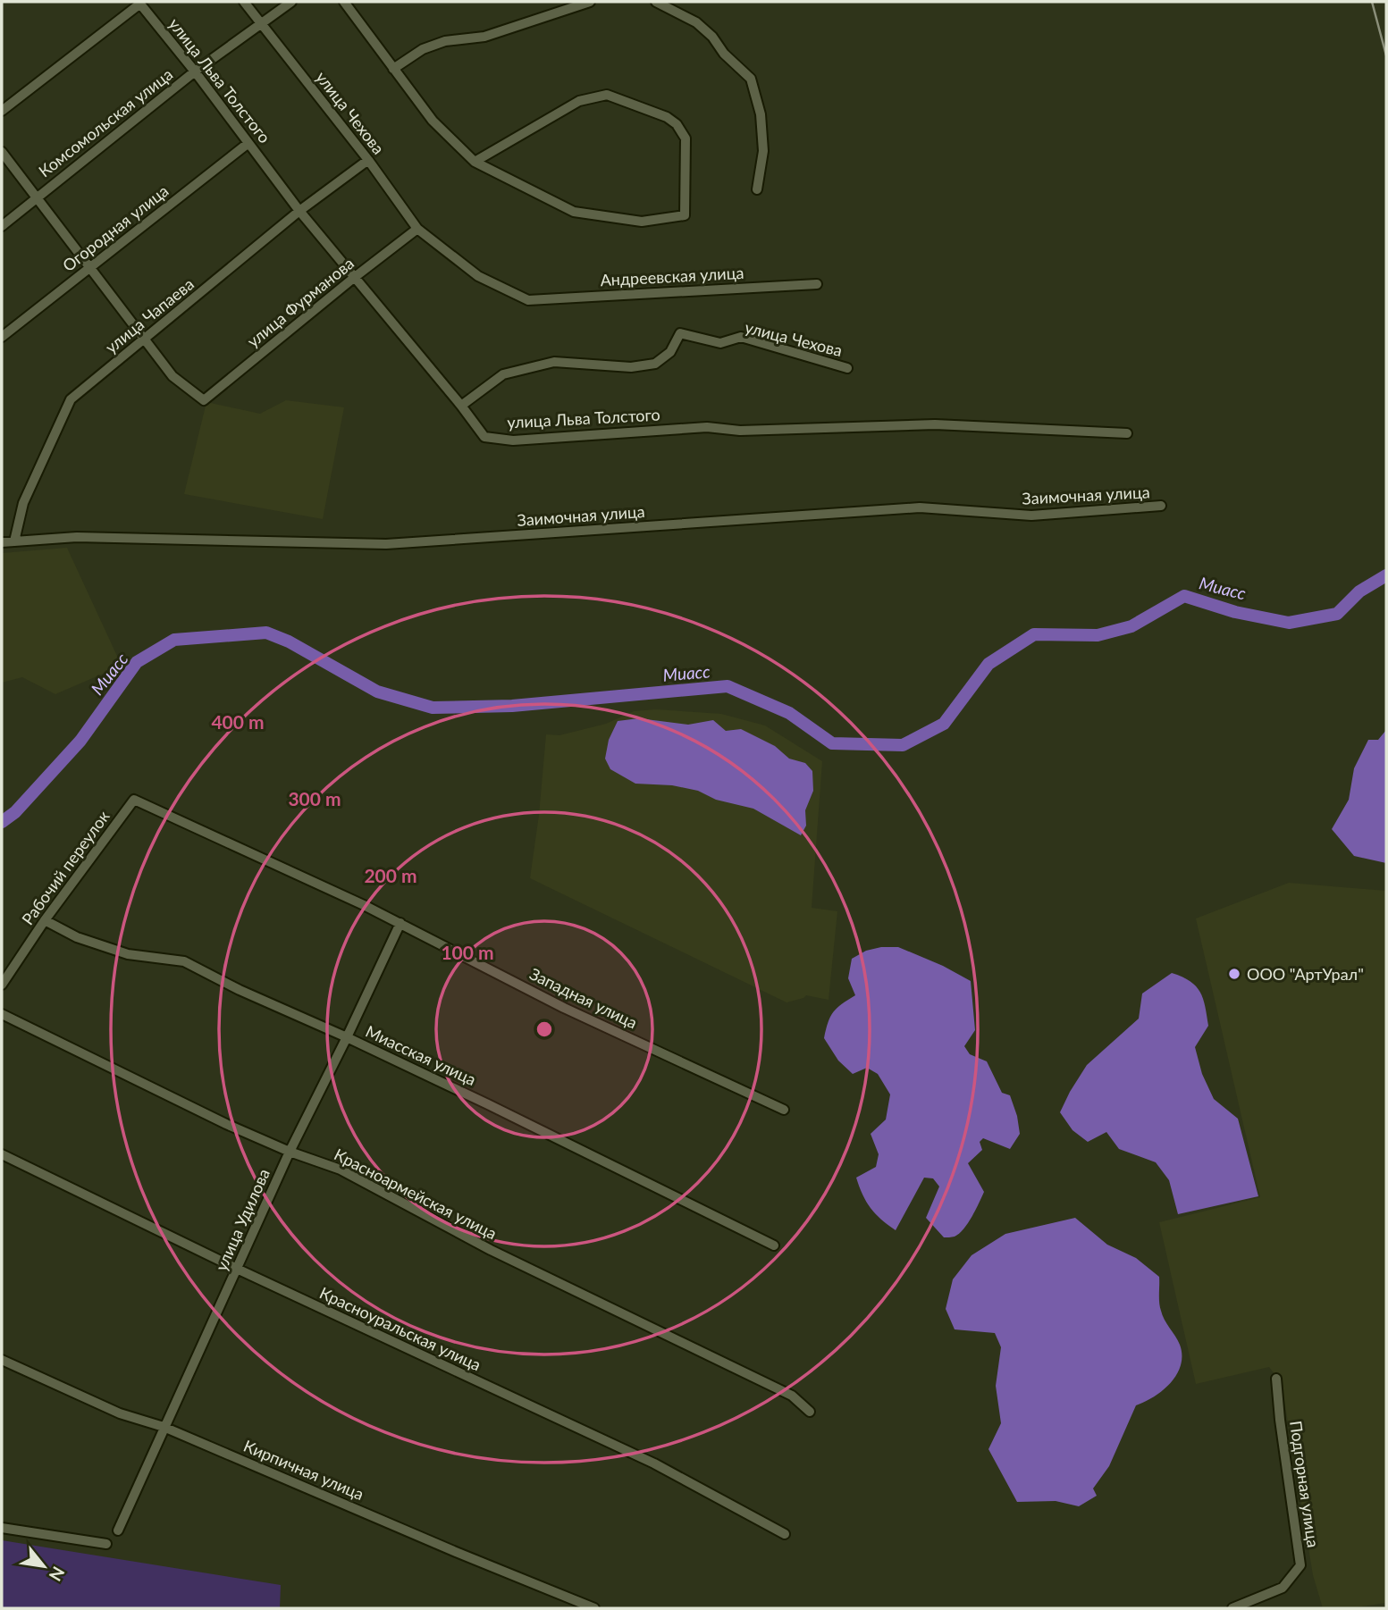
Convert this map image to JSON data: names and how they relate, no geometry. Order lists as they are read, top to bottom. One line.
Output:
{"streets":{"street":["улица Льва Толстого","улица Чехова","Комсомольская улица","Огородная улица","Андреевская улица","улица Фурманова","улица Чапаева","Заимочная улица","Рабочий переулок","Западная улица","Миасская улица","Красноармейская улица","улица Удилова","Красноуральская улица","Кирпичная улица","Подгорная улица"]},"crossings":[["улица Льва Толстого","улица Чехова"],["улица Льва Толстого","Комсомольская улица"],["улица Льва Толстого","Огородная улица"],["улица Льва Толстого","улица Фурманова"],["улица Льва Толстого","улица Чапаева"],["улица Чехова","Комсомольская улица"],["улица Чехова","Андреевская улица"],["улица Чехова","улица Фурманова"],["улица Чехова","улица Чапаева"],["улица Фурманова","улица Чапаева"],["улица Чапаева","Заимочная улица"],["Рабочий переулок","Западная улица"],["Рабочий переулок","Миасская улица"],["Западная улица","улица Удилова"],["Миасская улица","улица Удилова"],["Красноармейская улица","улица Удилова"],["улица Удилова","Красноуральская улица"],["улица Удилова","Кирпичная улица"]],"water":["Миасс"],"places":["ООО \"АртУрал\""],"north":"bottom right","rings":["400 m","300 m","200 m","100 m"]}
